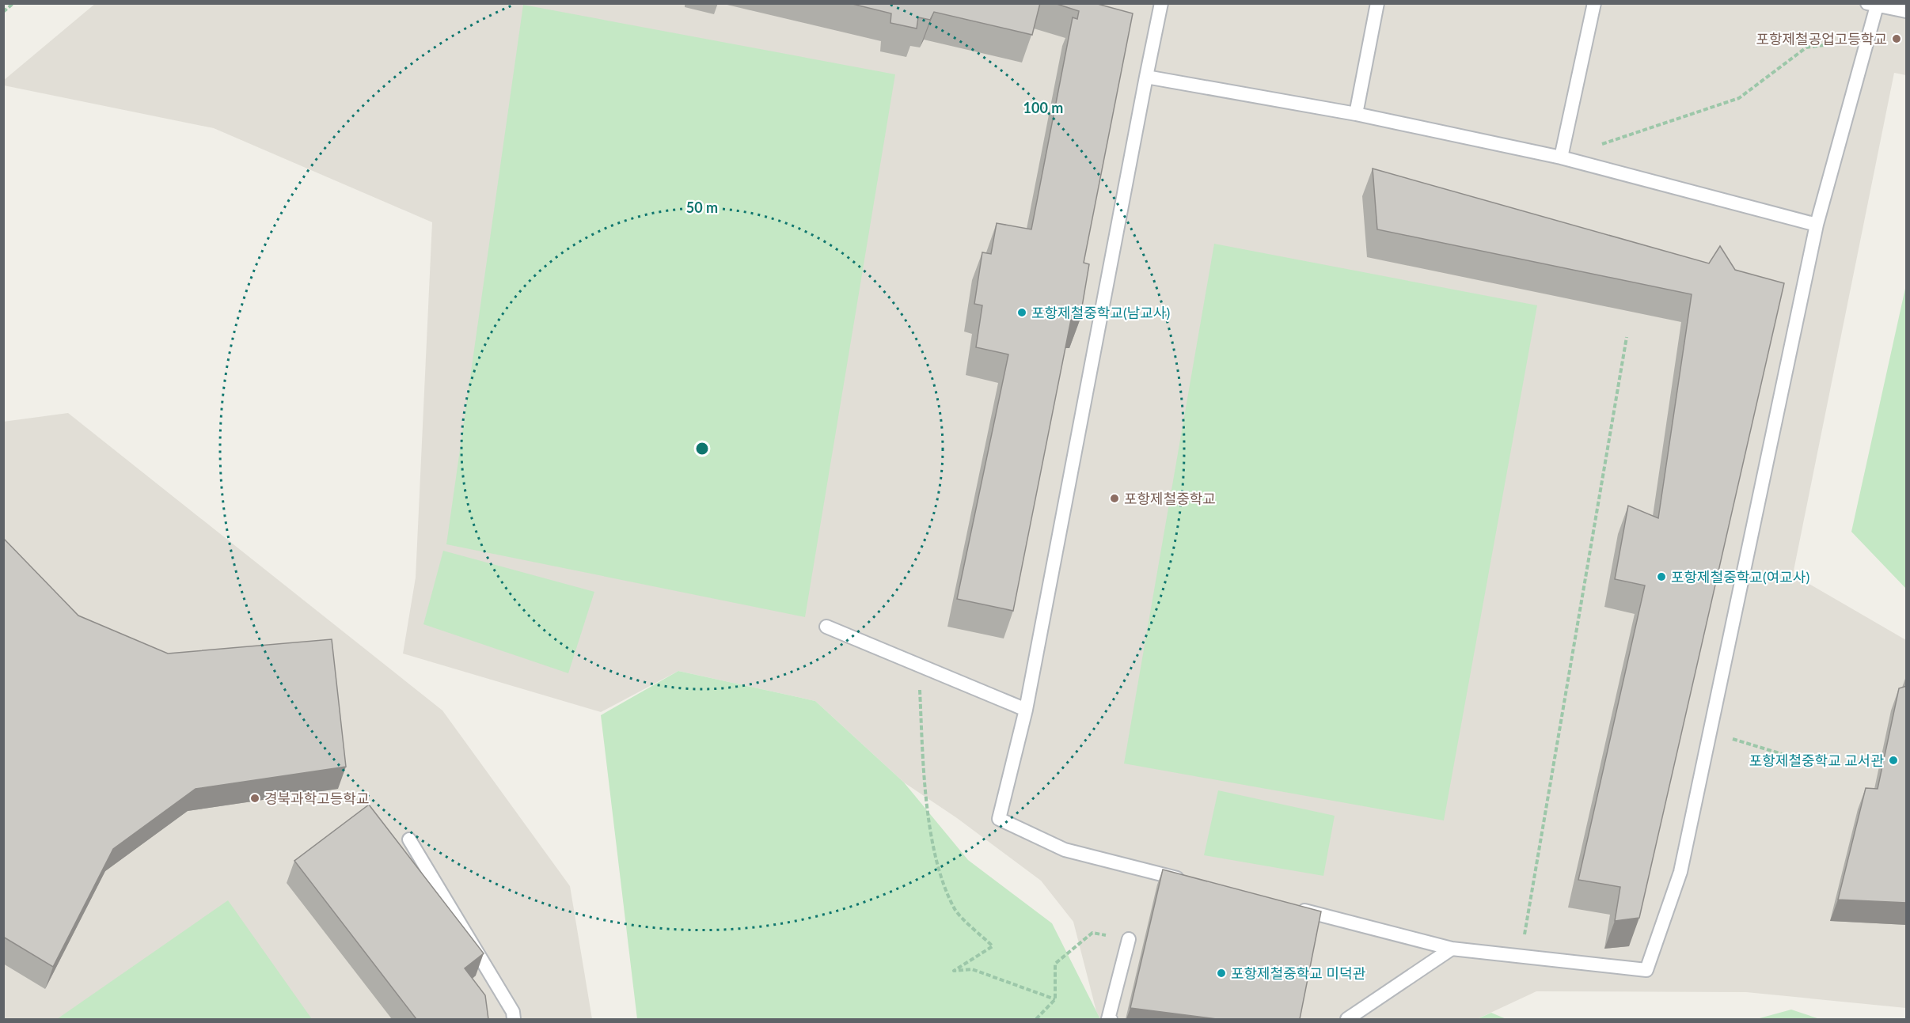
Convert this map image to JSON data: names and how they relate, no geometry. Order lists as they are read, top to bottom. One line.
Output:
{"places":["포항제철공업고등학교","포항제철중학교(남교사)","포항제철중학교","포항제철중학교(여교사)","포항제철중학교 교서관","경북과학고등학교","포항제철중학교 미덕관"],"rings":["100 m","50 m"]}
